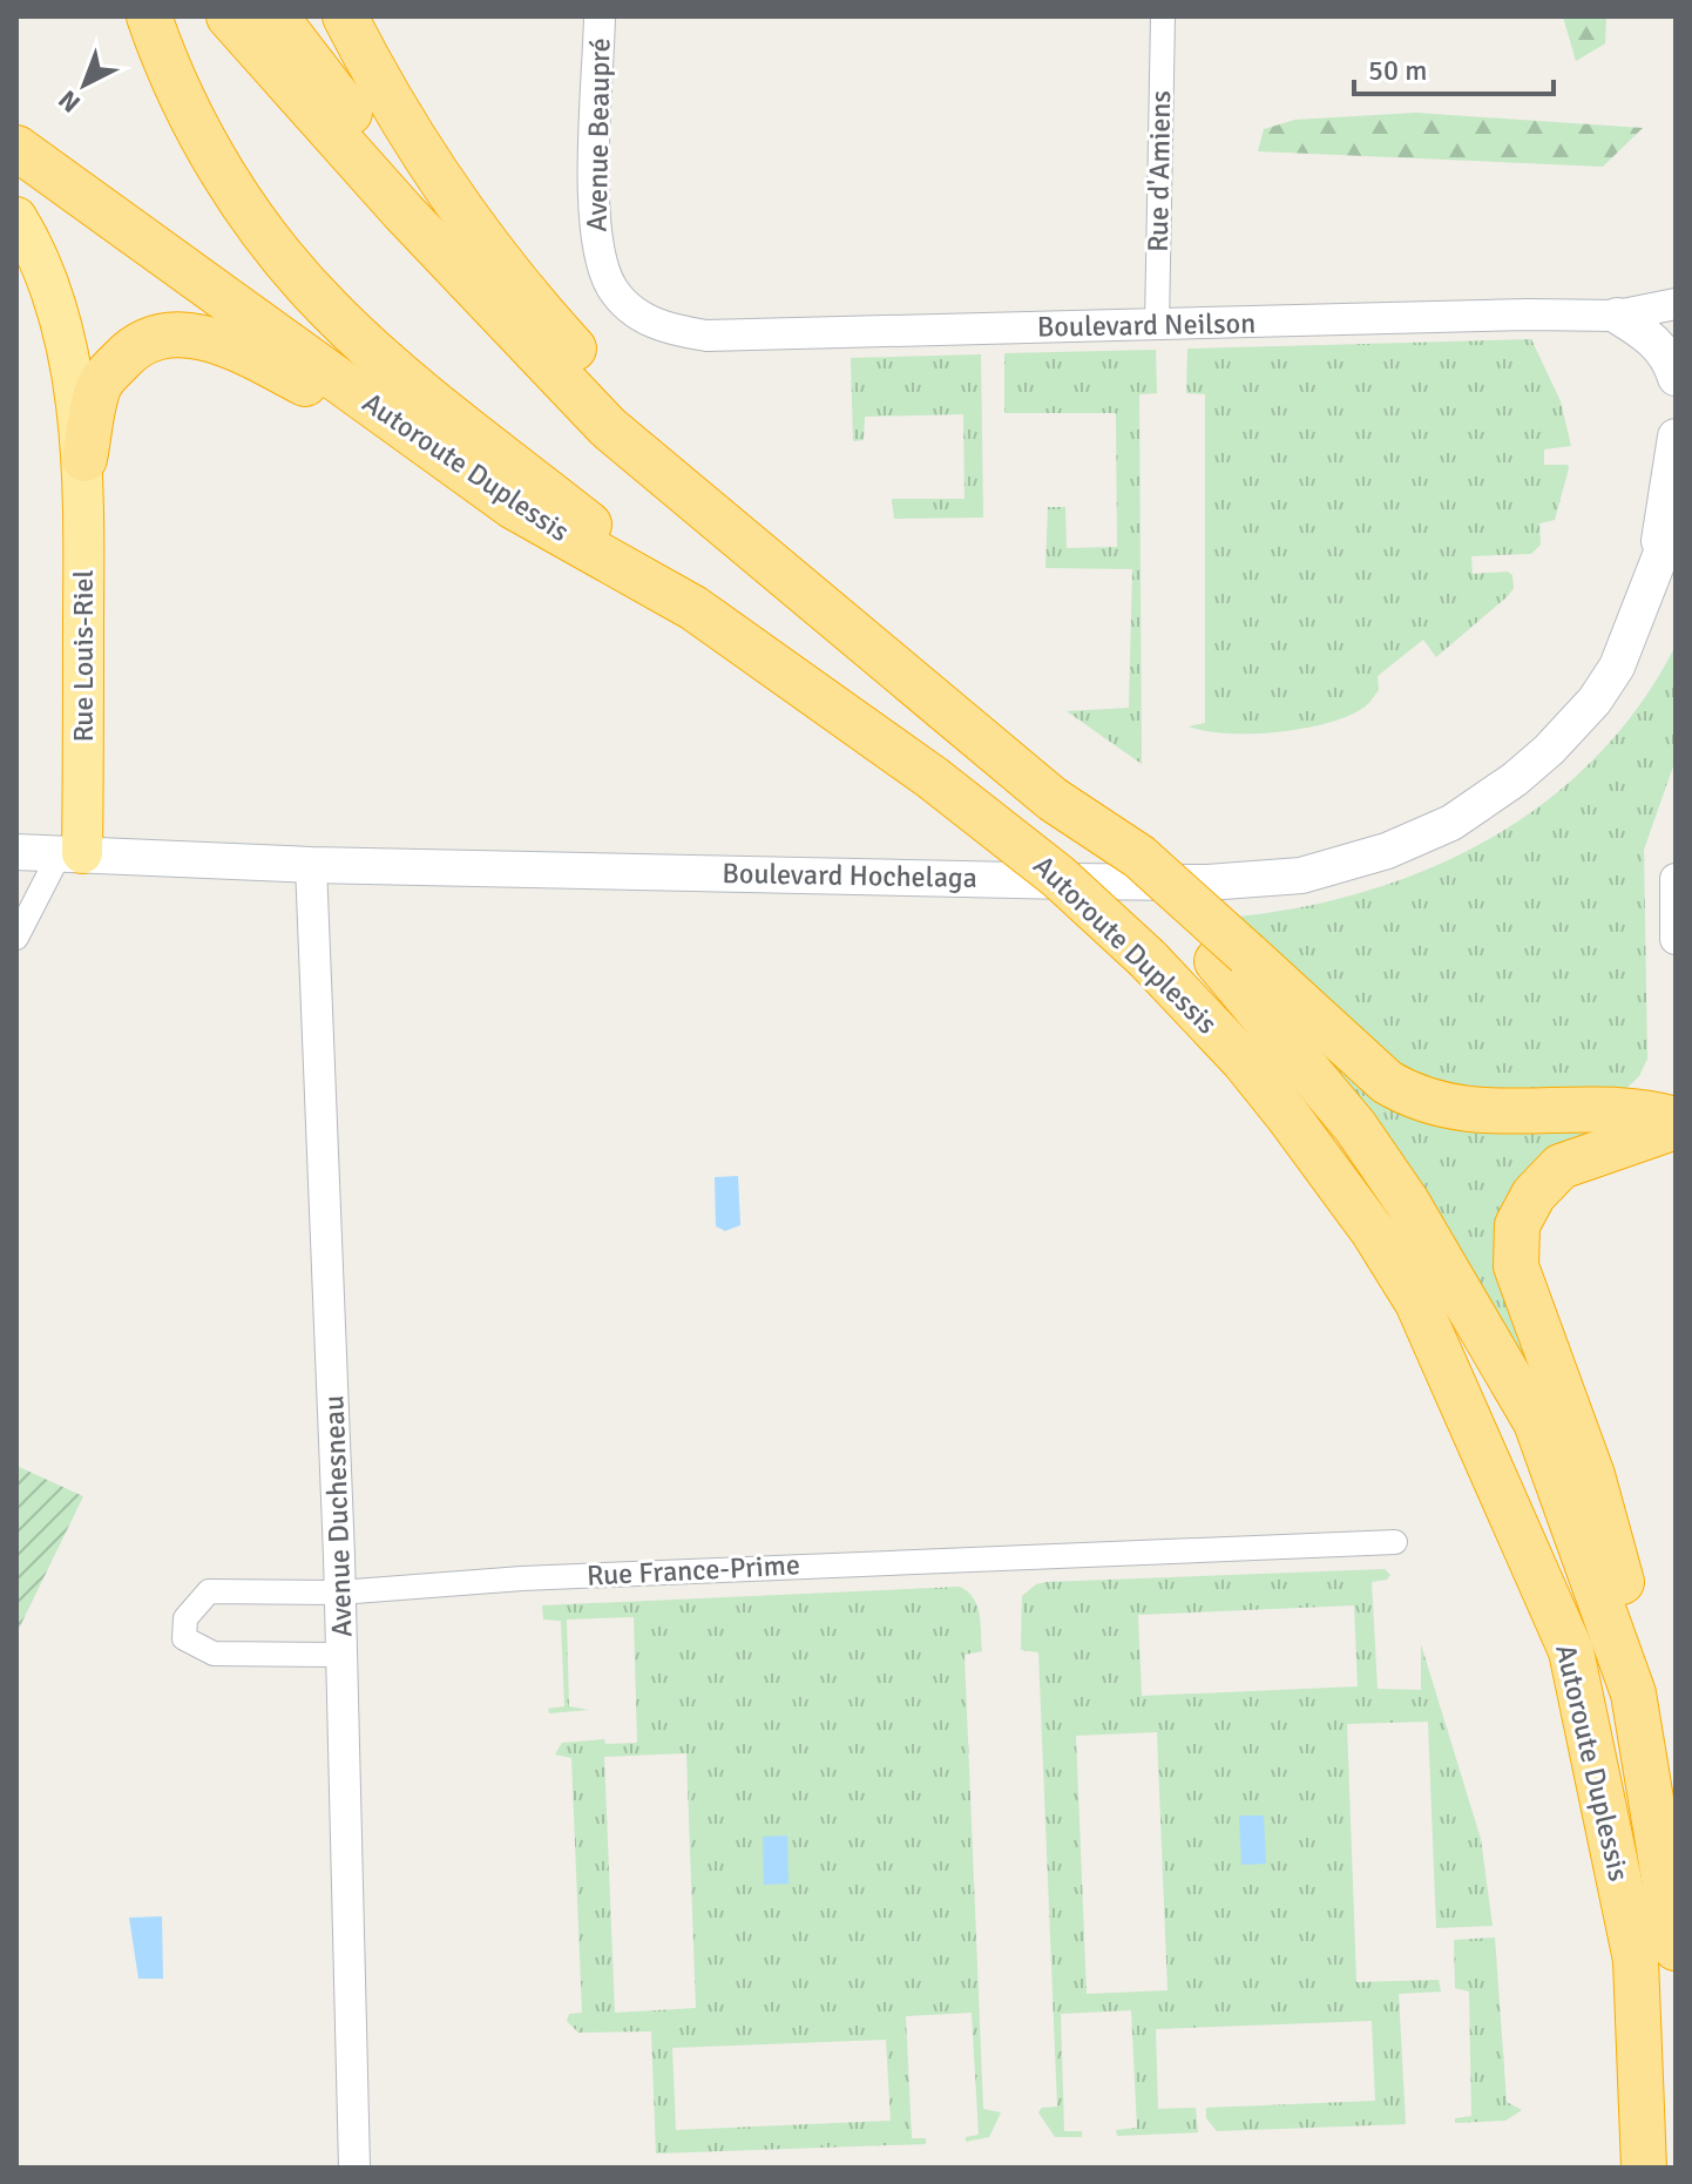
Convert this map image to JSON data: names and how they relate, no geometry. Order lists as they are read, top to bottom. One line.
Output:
{"streets":{"highway":["Autoroute Duplessis","Rue Louis-Riel"],"main road":["Boulevard Hochelaga"],"street":["Avenue Beaupré","Rue d'Amiens","Boulevard Neilson","Avenue Duchesneau","Rue France-Prime"]},"crossings":[["Avenue Beaupré","Boulevard Neilson"],["Rue d'Amiens","Boulevard Neilson"],["Rue Louis-Riel","Boulevard Hochelaga"],["Boulevard Hochelaga","Avenue Duchesneau"],["Avenue Duchesneau","Rue France-Prime"]],"scale_bar":"50 m","north":"bottom left"}
